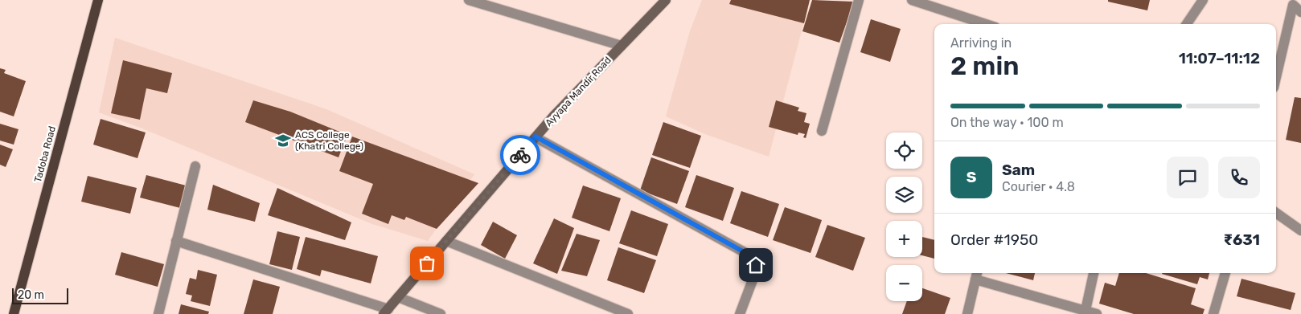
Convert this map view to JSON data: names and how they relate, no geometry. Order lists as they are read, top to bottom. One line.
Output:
{"streets":{"main road":["Tadoba Road"],"street":["Ayyapa Mandir Road"]},"places":{"school or university":["ACS College (Khatri College)"]},"scale_bar":"20 m","page":{"heading":["2 min","Arriving in","11:07–11:12"],"panel":["Sam","Courier · 4.8","Order #1950","₹631"],"bar":"On the way · 100 m","map_buttons":["+","−"],"round":"S","scale":"20 m"}}
